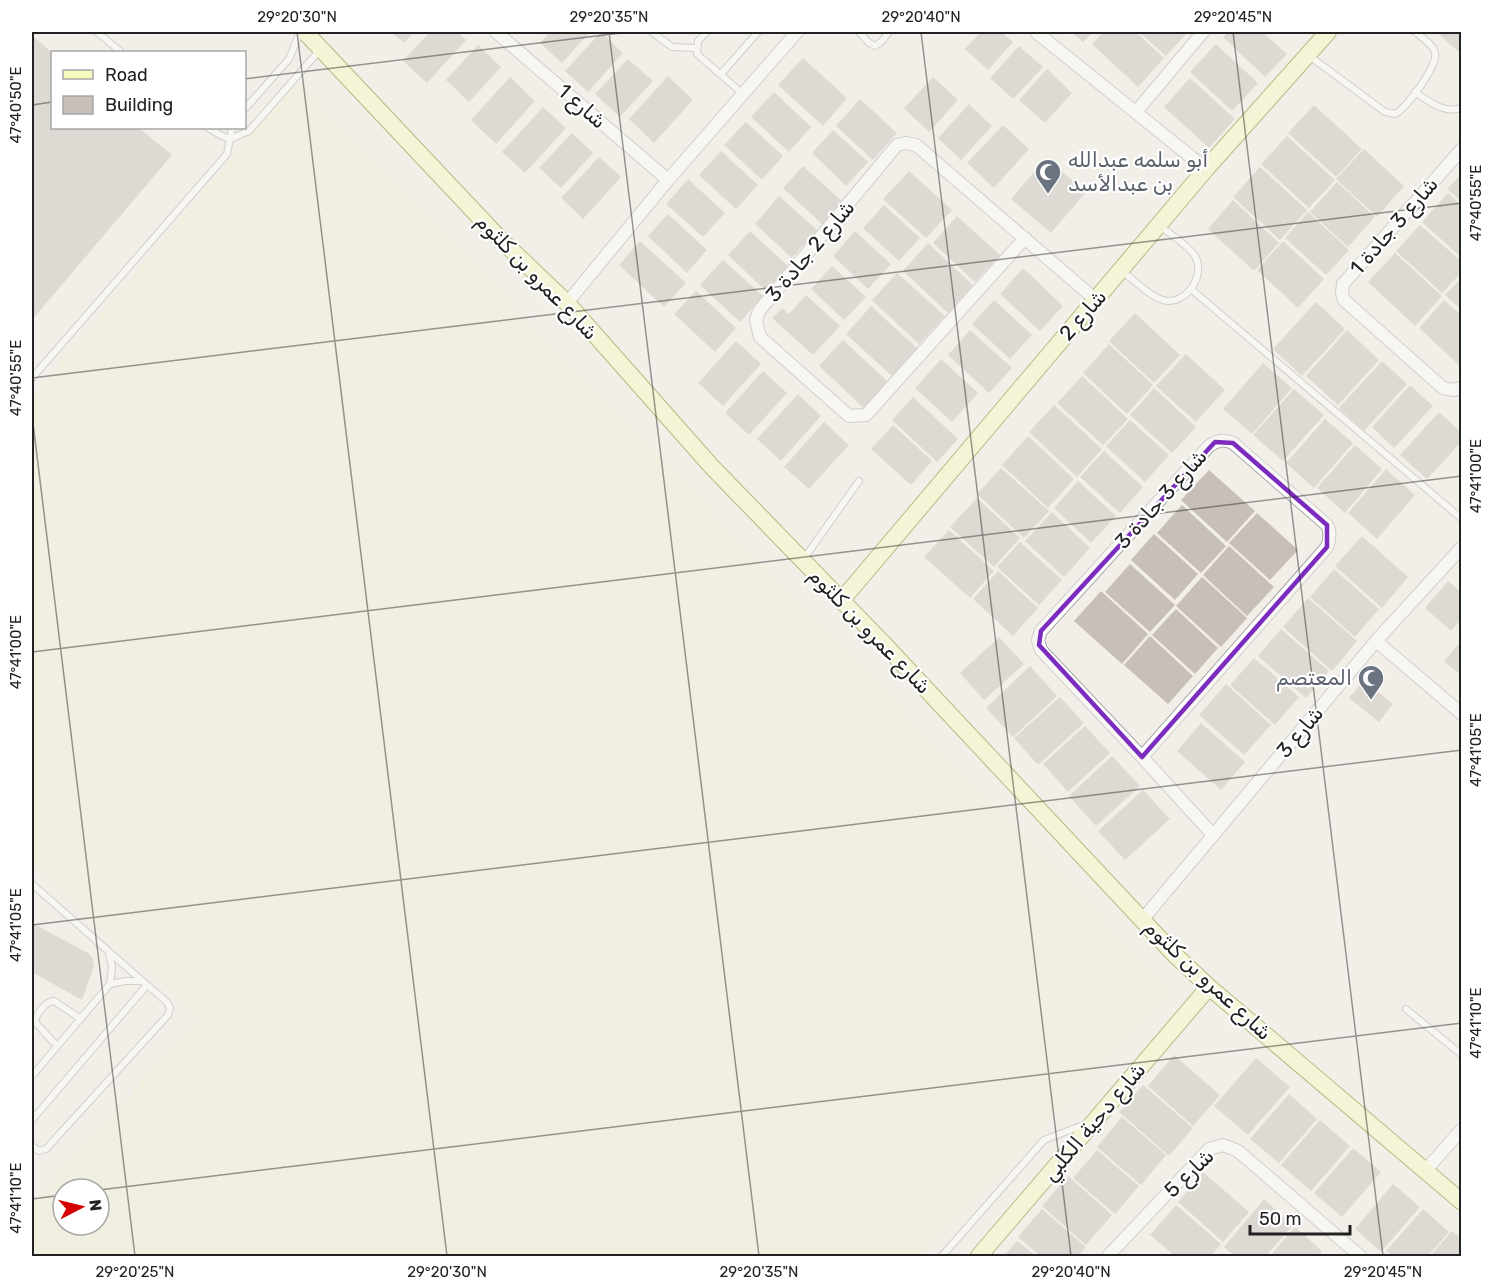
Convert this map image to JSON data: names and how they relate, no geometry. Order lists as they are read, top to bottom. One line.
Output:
{"streets":{"street":["شارع 1","شارع 3 جادة 1","شارع 2 جادة 3","شارع عمرو بن كلثوم","شارع 2","شارع 3 جادة 3","شارع 3","شارع دحية الكلبي","شارع 5"]},"crossings":[["شارع 2 جادة 3","شارع 2"],["شارع عمرو بن كلثوم","شارع 2"],["شارع عمرو بن كلثوم","شارع 3"],["شارع عمرو بن كلثوم","شارع دحية الكلبي"],["شارع 3 جادة 3","شارع 3"]],"places":{"mosque":["أبو سلمه عبدالله بن عبدالأسد","المعتصم"]},"legend":["Road","Building"],"scale_bar":"50 m","north":"right","coordinates":["29°20'30\"N","29°20'35\"N","29°20'40\"N","29°20'45\"N","47°40'50\"E","47°40'55\"E","47°41'00\"E","47°41'05\"E","47°41'10\"E","29°20'25\"N"]}
